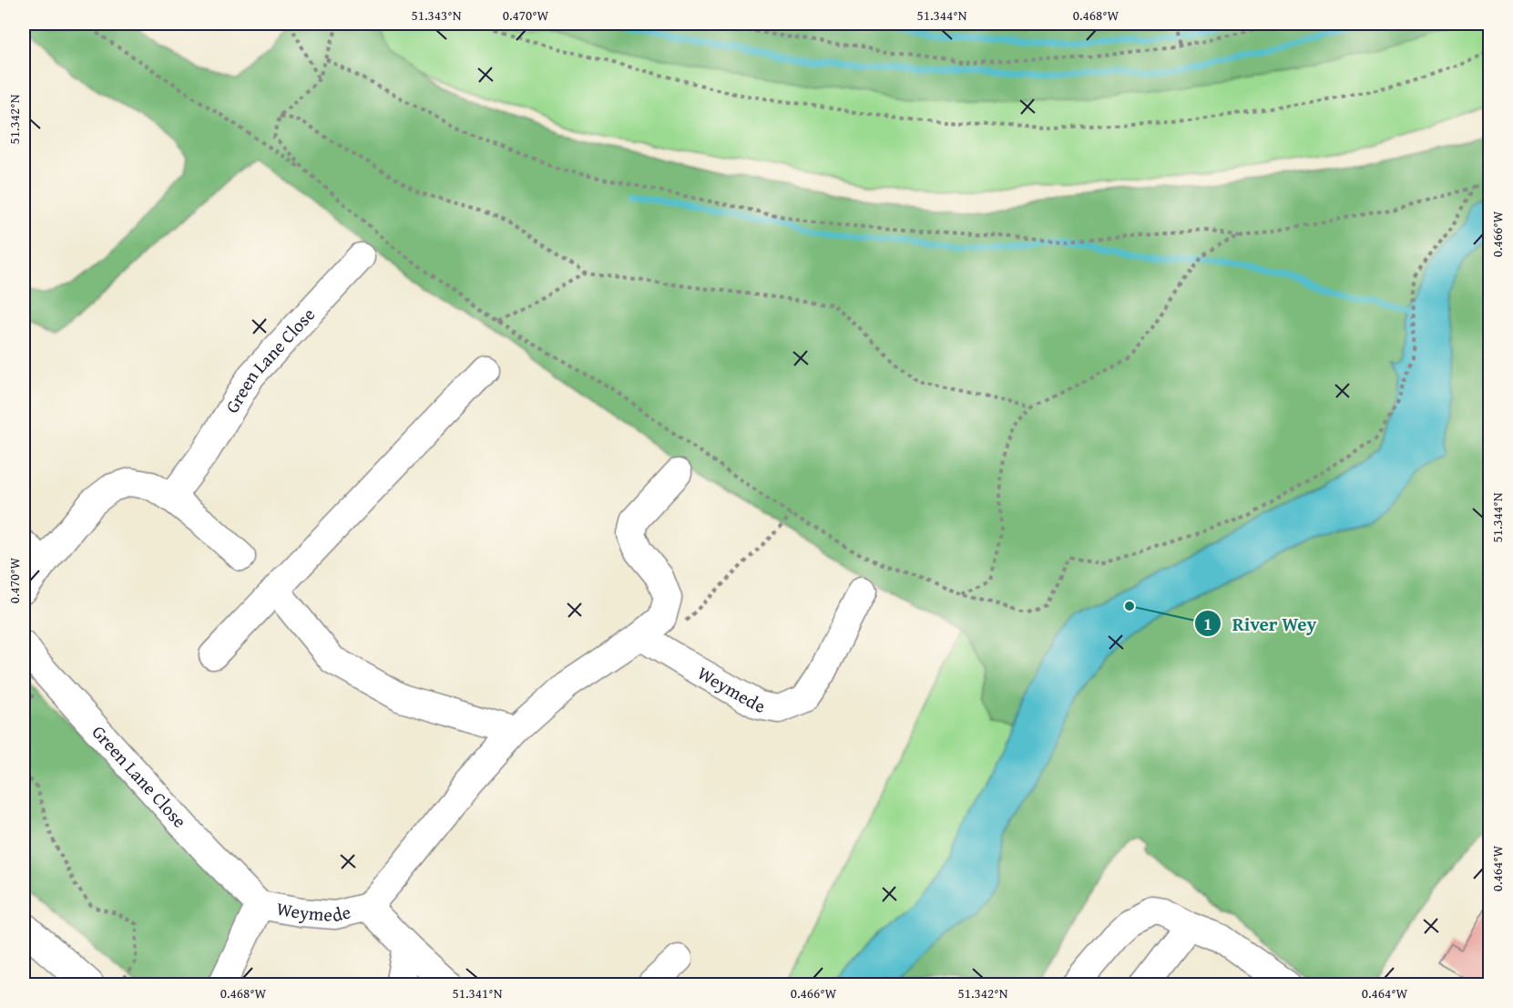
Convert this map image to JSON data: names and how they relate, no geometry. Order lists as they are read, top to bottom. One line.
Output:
{"streets":{"street":["Green Lane Close","Weymede"]},"crossings":[["Green Lane Close","Weymede"]],"places":["River Wey"],"coordinates":["51.343°N","0.470°W","51.344°N","0.468°W","51.342°N","0.466°W","0.464°W","51.341°N"]}
